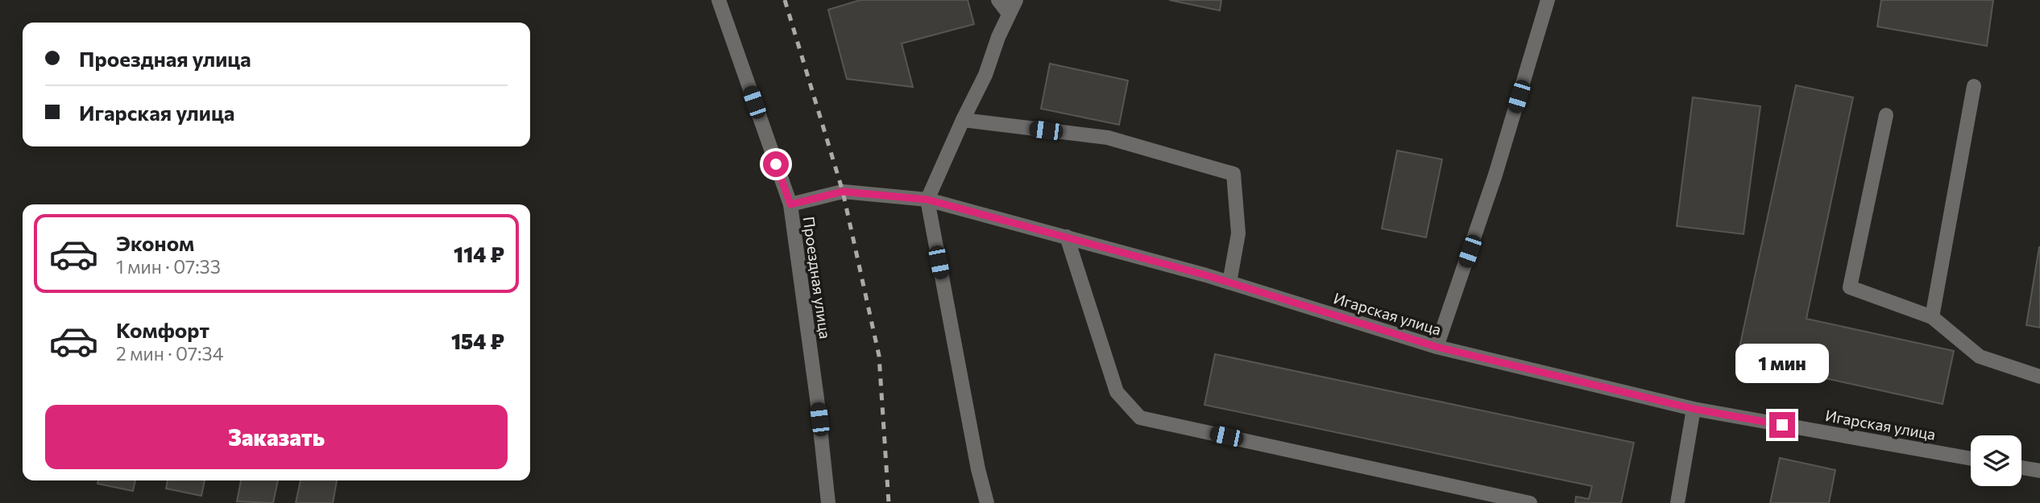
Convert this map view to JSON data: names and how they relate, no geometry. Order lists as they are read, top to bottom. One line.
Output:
{"streets":{"street":["Проездная улица","Игарская улица"]},"crossings":[["Проездная улица","Игарская улица"]],"page":{"banner":["Проездная улица","Игарская улица"],"list":[{"name":"Эконом","note":"1 мин · 07:33","value":"114 ₽"},{"name":"Комфорт","note":"2 мин · 07:34","value":"154 ₽"}],"bubble":"1 мин","buttons":"Заказать"}}
